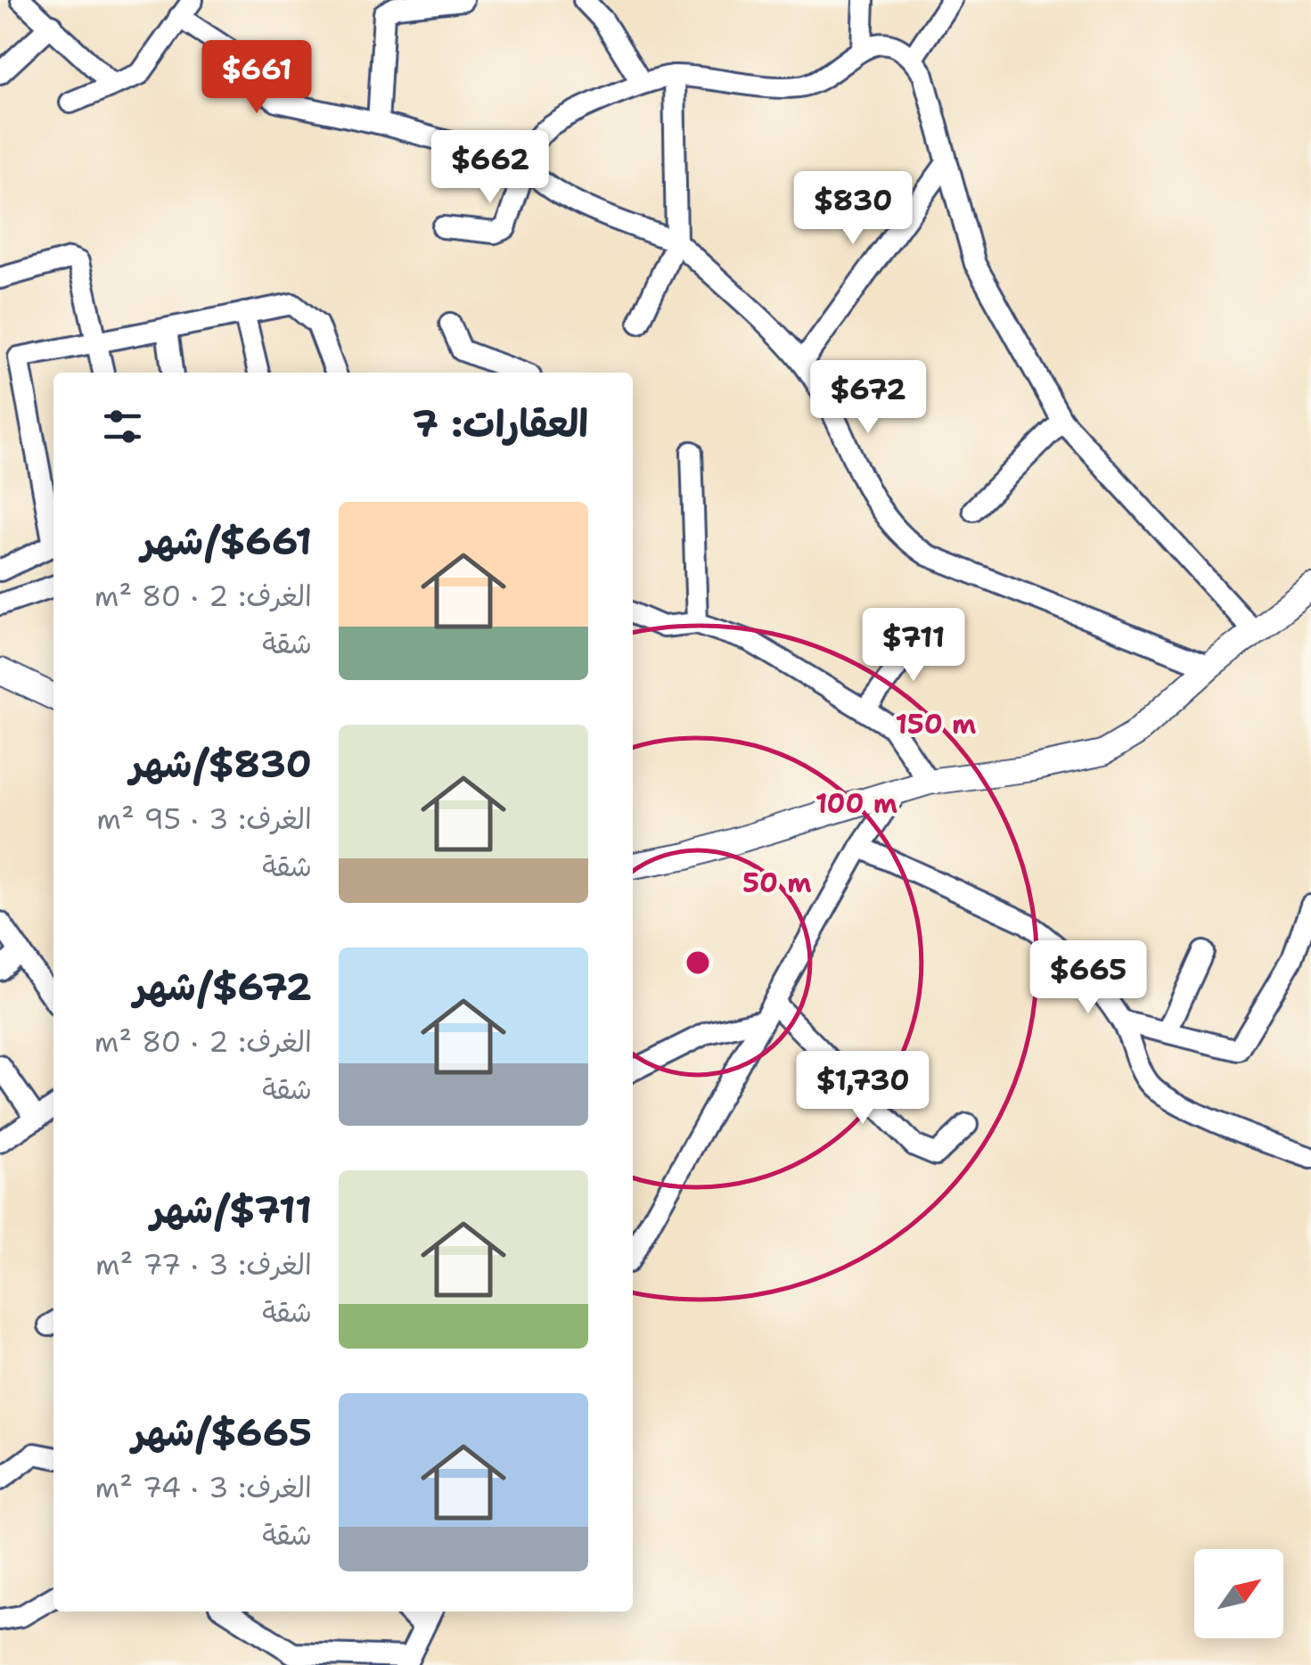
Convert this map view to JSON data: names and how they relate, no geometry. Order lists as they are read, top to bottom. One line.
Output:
{"north":"top right","page":{"price":["$661","$662","$830","$672","$711","$665","$1,730"],"heading":"العقارات: 7","list":[{"name":"$661/شهر","note":"الغرف: 2 · 80 m² · شقة"},{"name":"$830/شهر","note":"الغرف: 3 · 95 m² · شقة"},{"name":"$672/شهر","note":"الغرف: 2 · 80 m² · شقة"},{"name":"$711/شهر","note":"الغرف: 3 · 77 m² · شقة"},{"name":"$665/شهر","note":"الغرف: 3 · 74 m² · شقة"}]},"rings":["150 m","100 m","50 m"]}
